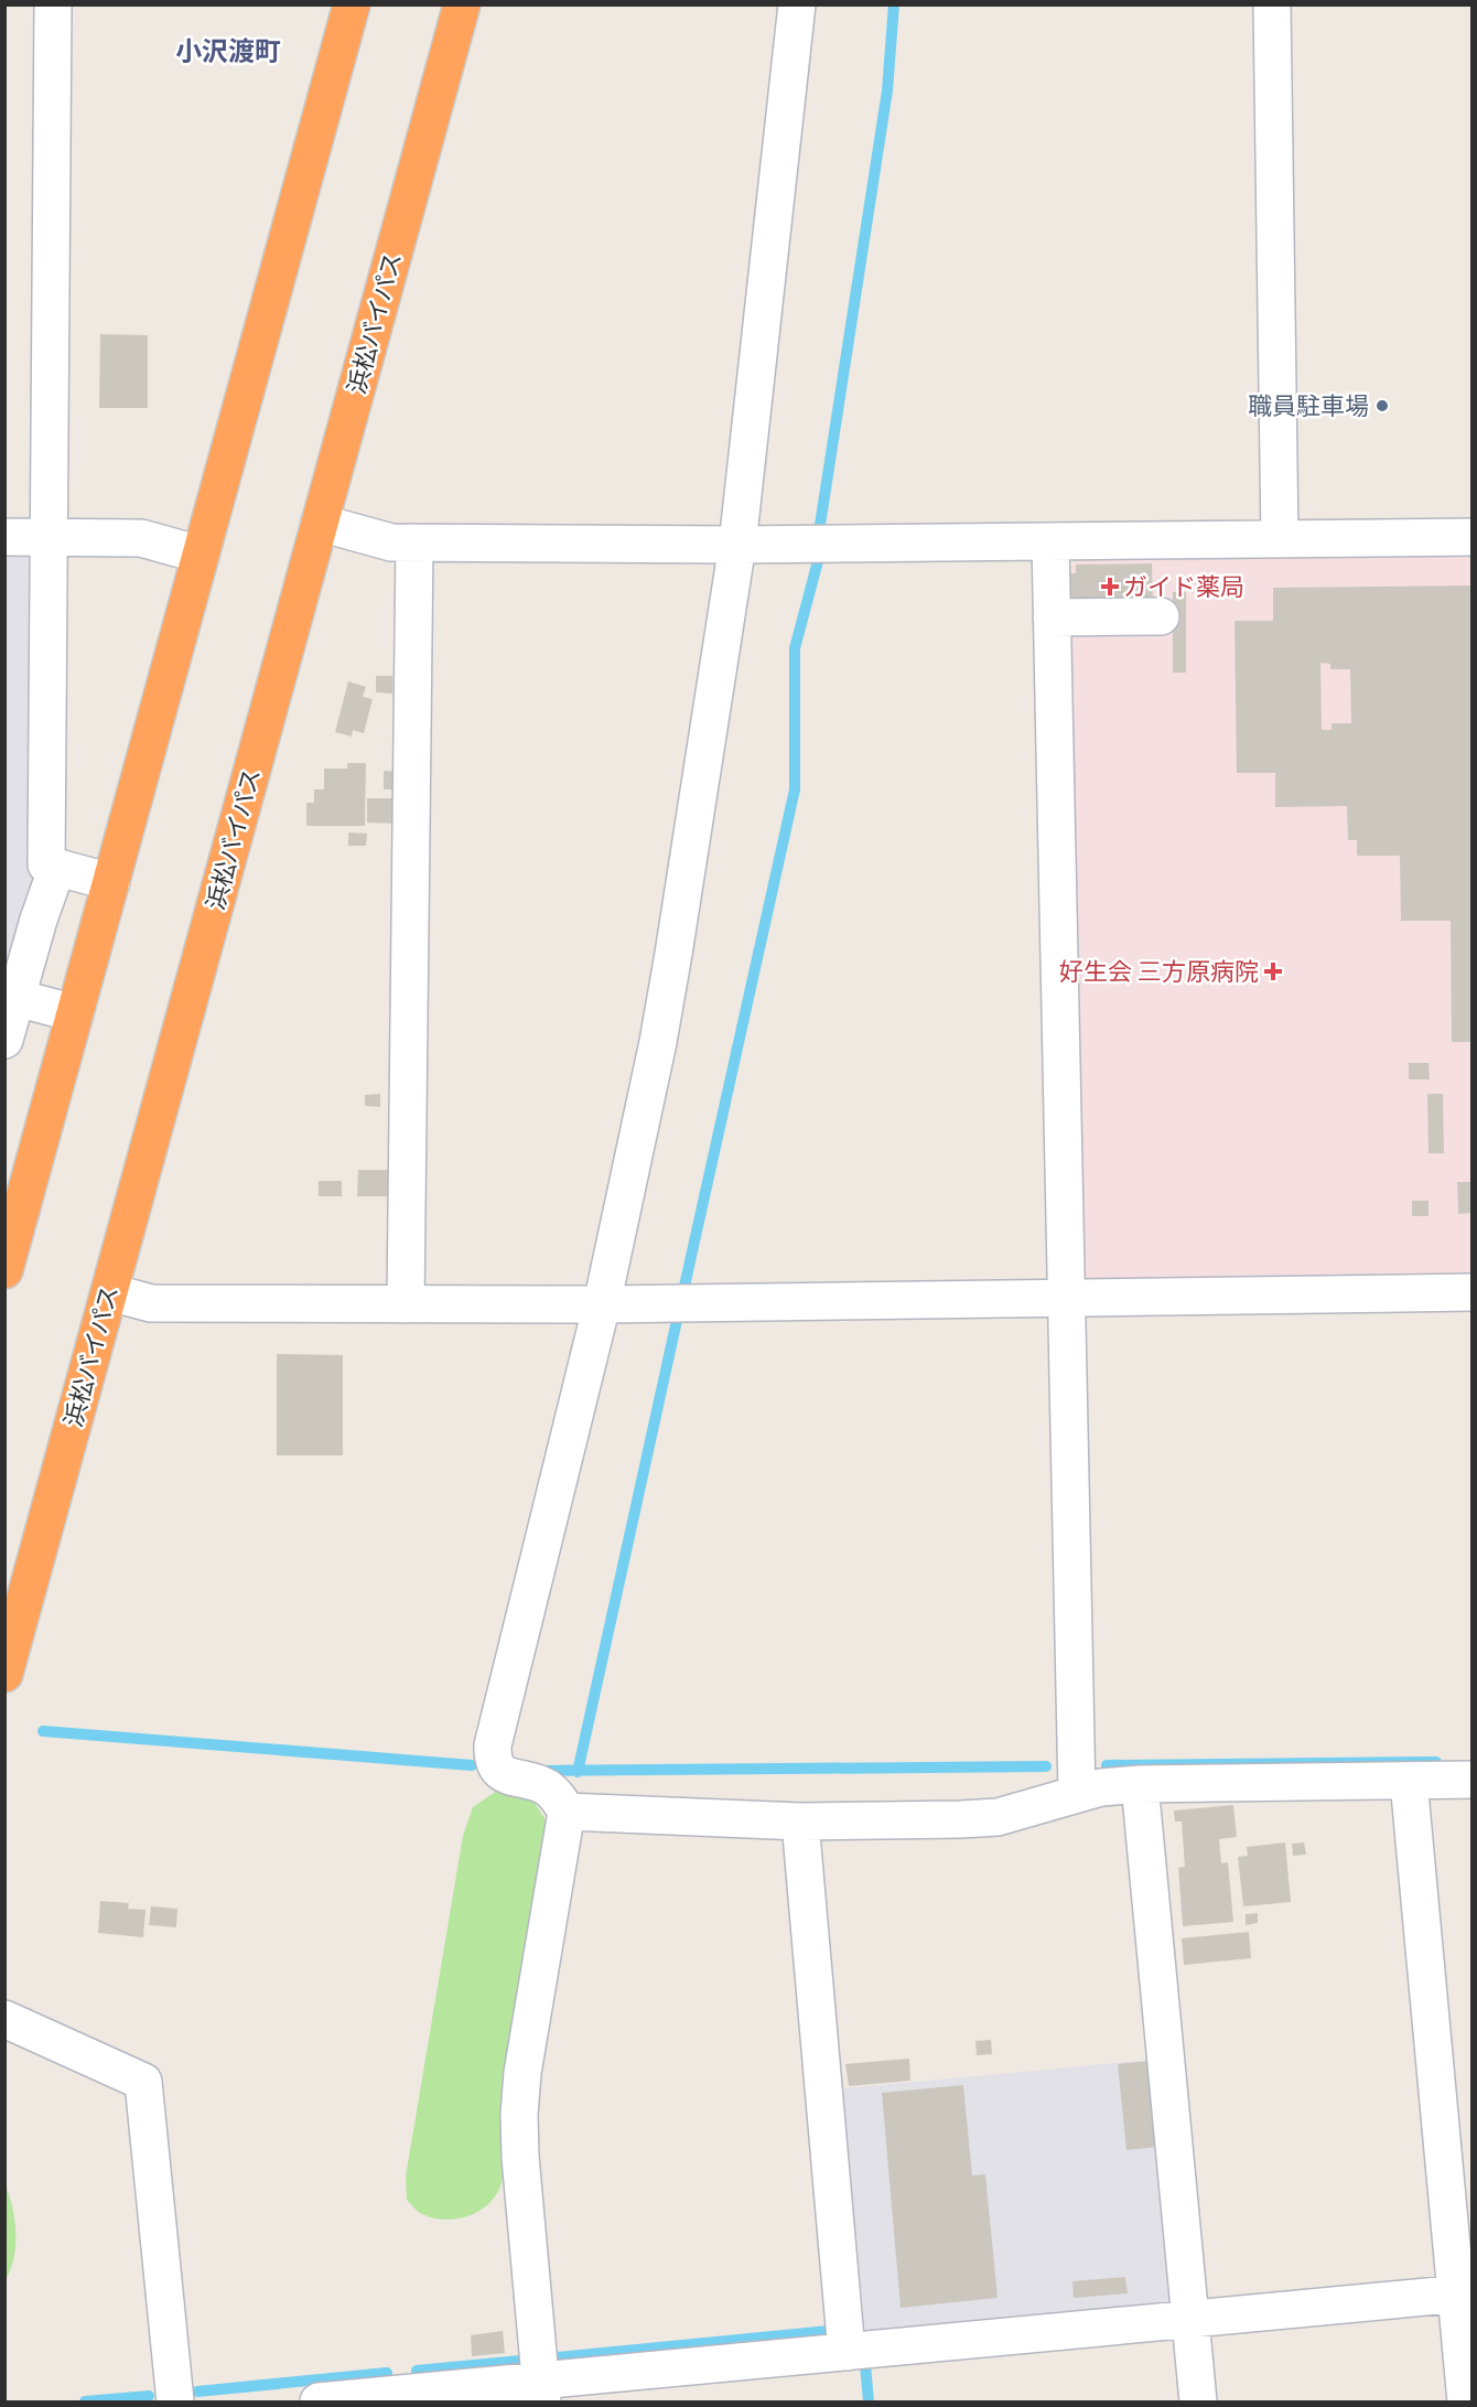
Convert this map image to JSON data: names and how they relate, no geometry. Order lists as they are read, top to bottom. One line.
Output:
{"streets":{"highway":["浜松バイパス"]},"districts":["小沢渡町"],"places":{"other":["職員駐車場"],"health":["ガイド薬局","好生会 三方原病院"]}}
